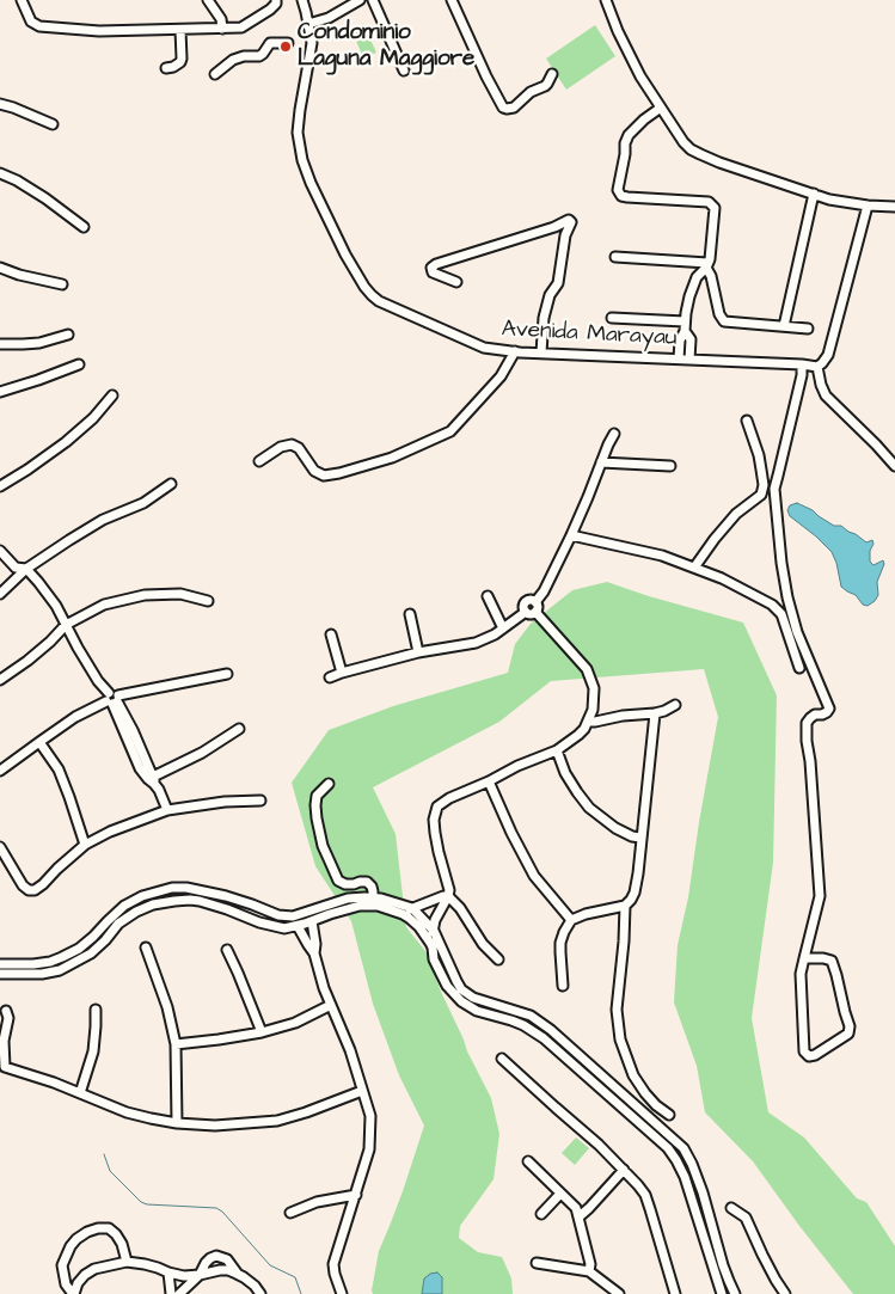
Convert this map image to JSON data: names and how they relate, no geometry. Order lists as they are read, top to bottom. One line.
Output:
{"streets":{"street":["Avenida Marayau"]},"places":["Condominio Laguna Maggiore"]}
